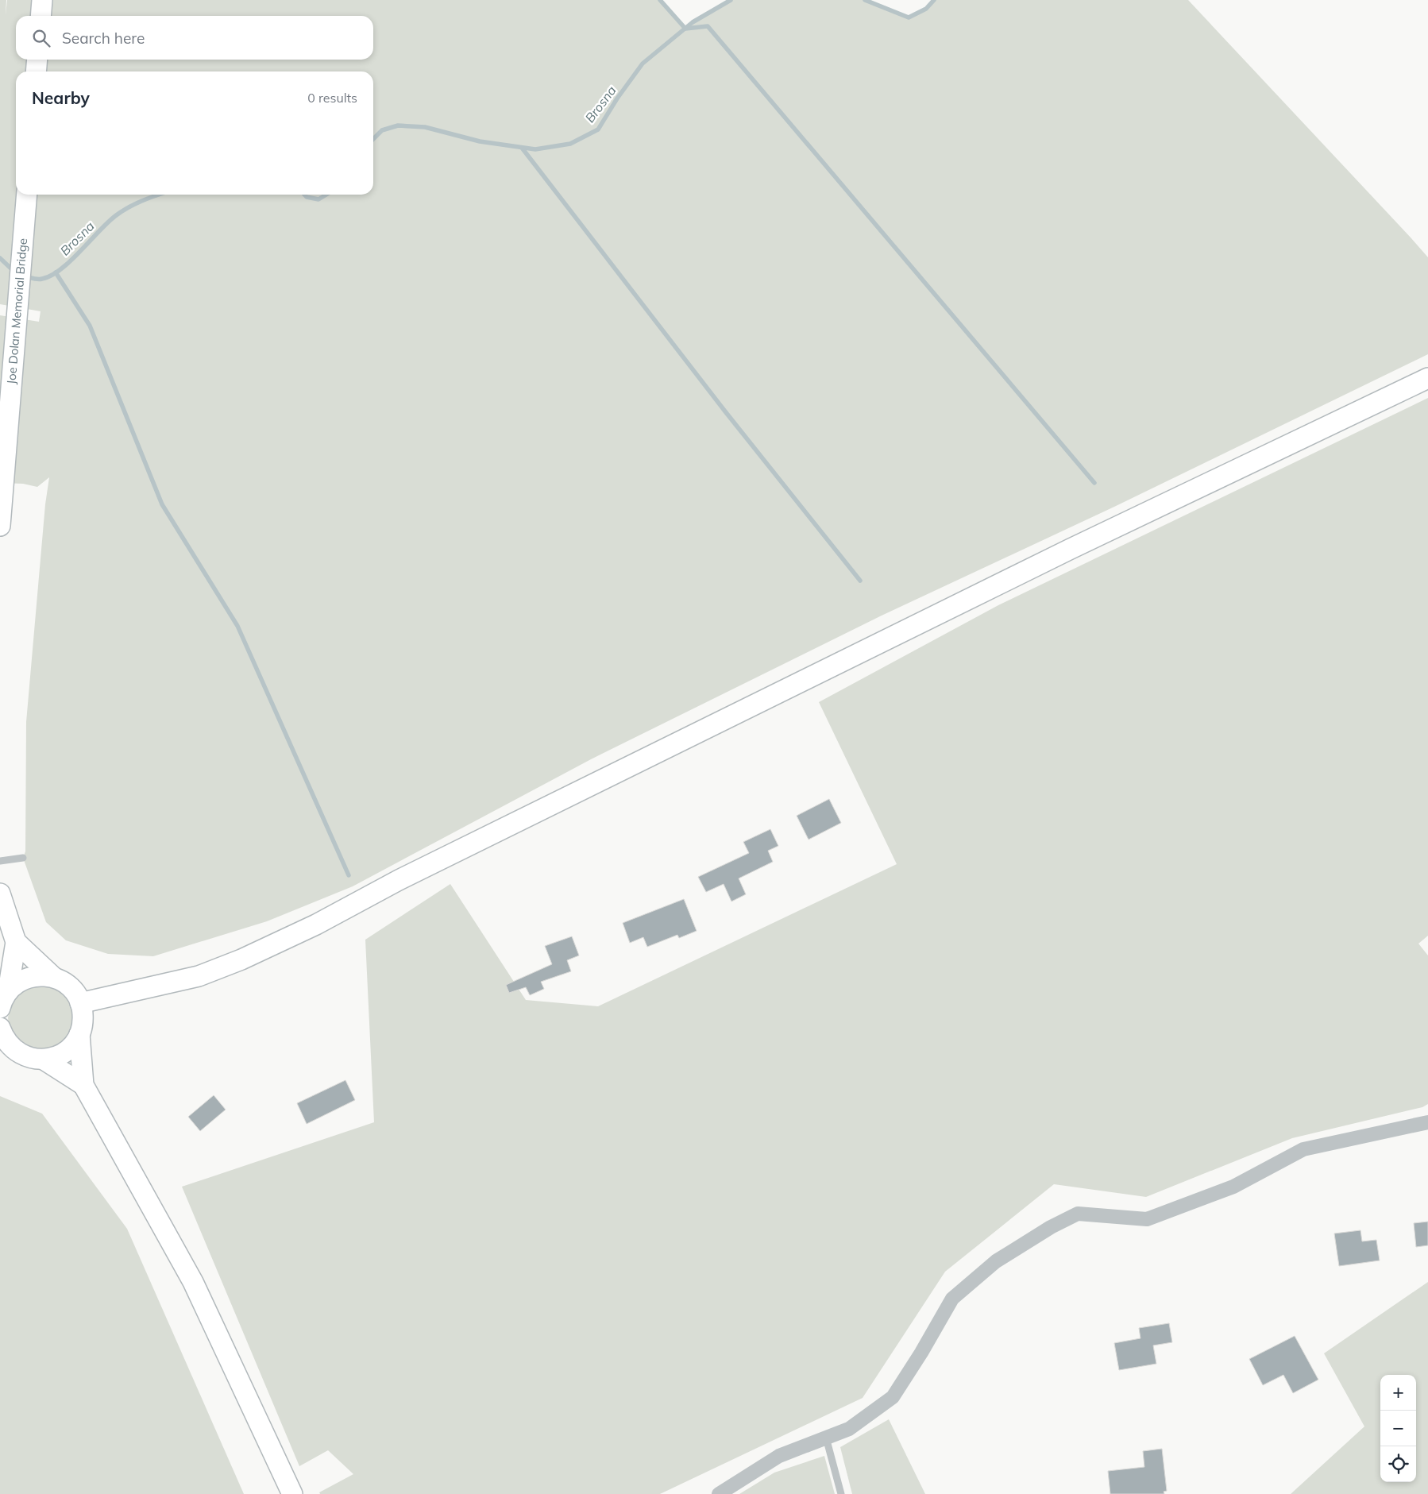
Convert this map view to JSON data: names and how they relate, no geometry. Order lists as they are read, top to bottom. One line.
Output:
{"streets":{"street":["Joe Dolan Memorial Bridge"]},"water":["Brosna"],"page":{"search":"Search here","heading":["Nearby","0 results"],"map_buttons":["+","−"]}}
